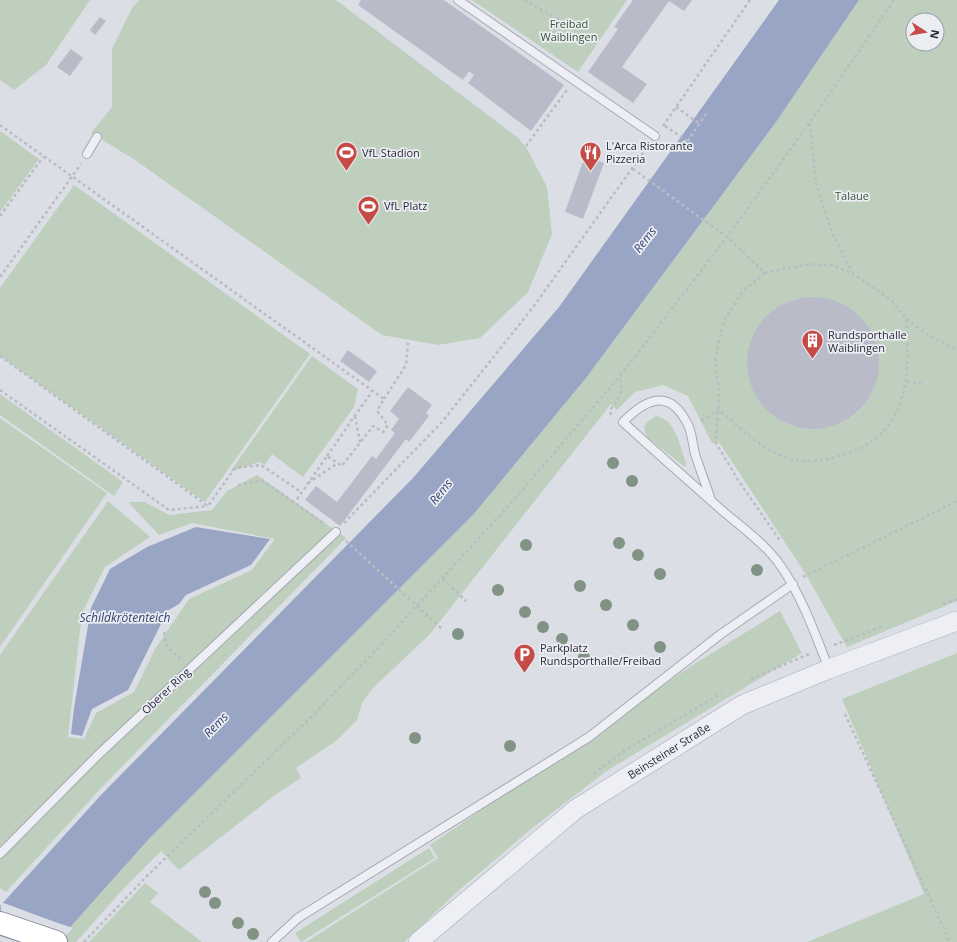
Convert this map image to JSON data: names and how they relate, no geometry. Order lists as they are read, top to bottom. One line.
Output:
{"streets":{"street":["Beinsteiner Straße"],"lane":["Oberer Ring"]},"water":["Rems","Schildkrötenteich"],"parks":["Freibad Waiblingen","Talaue"],"places":{"restaurant":["L'Arca Ristorante Pizzeria"],"sports":["VfL Stadion","VfL Platz"],"building":["Rundsporthalle Waiblingen"],"parking":["Parkplatz Rundsporthalle/Freibad"]},"north":"right"}
